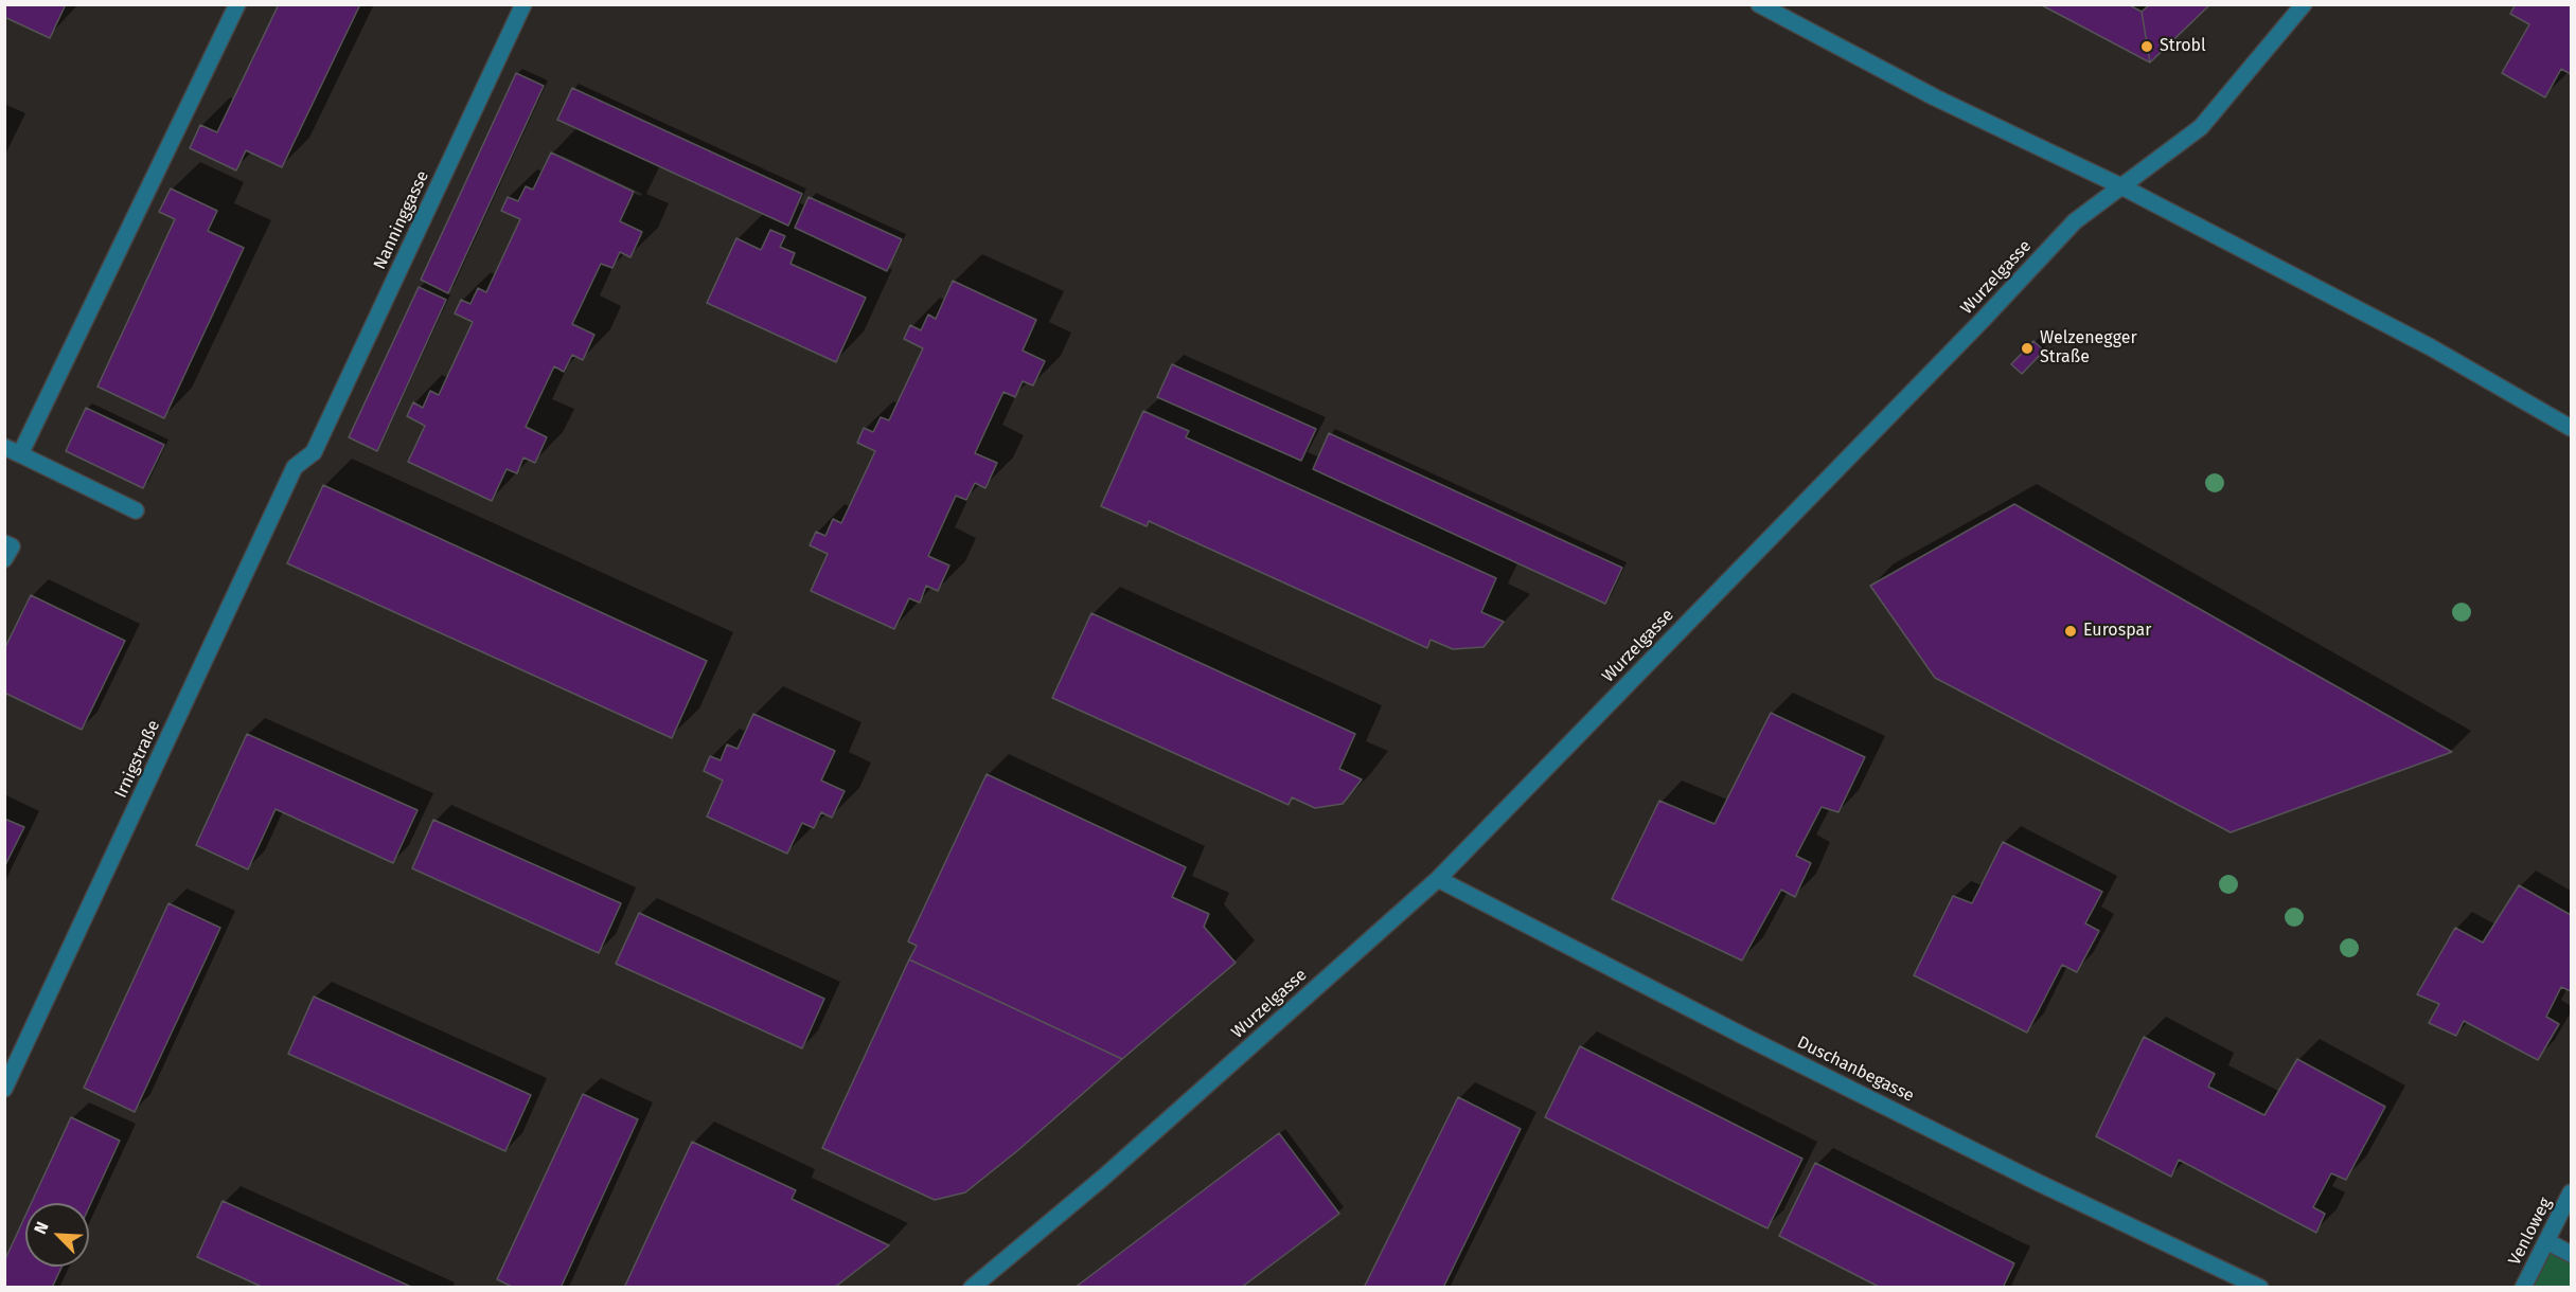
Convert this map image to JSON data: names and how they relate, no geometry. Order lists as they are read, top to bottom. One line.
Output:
{"streets":{"street":["Nanninggasse","Wurzelgasse","Irnigstraße","Duschanbegasse","Venloweg"]},"crossings":[["Nanninggasse","Irnigstraße"],["Wurzelgasse","Duschanbegasse"]],"places":["Strobl","Welzenegger Straße","Eurospar"],"north":"top left"}
